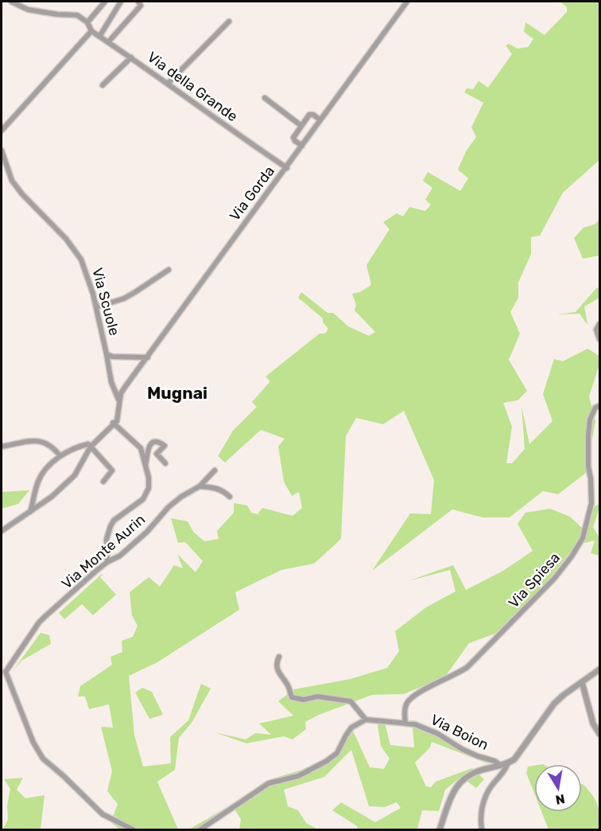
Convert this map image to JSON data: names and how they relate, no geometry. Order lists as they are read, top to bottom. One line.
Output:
{"streets":{"street":["Via della Grande","Via Gorda","Via Scuole","Via Monte Aurin","Via Spiesa","Via Boion"]},"crossings":[["Via della Grande","Via Gorda"],["Via Gorda","Via Scuole"],["Via Spiesa","Via Boion"]],"districts":["Mugnai"],"north":"bottom"}
